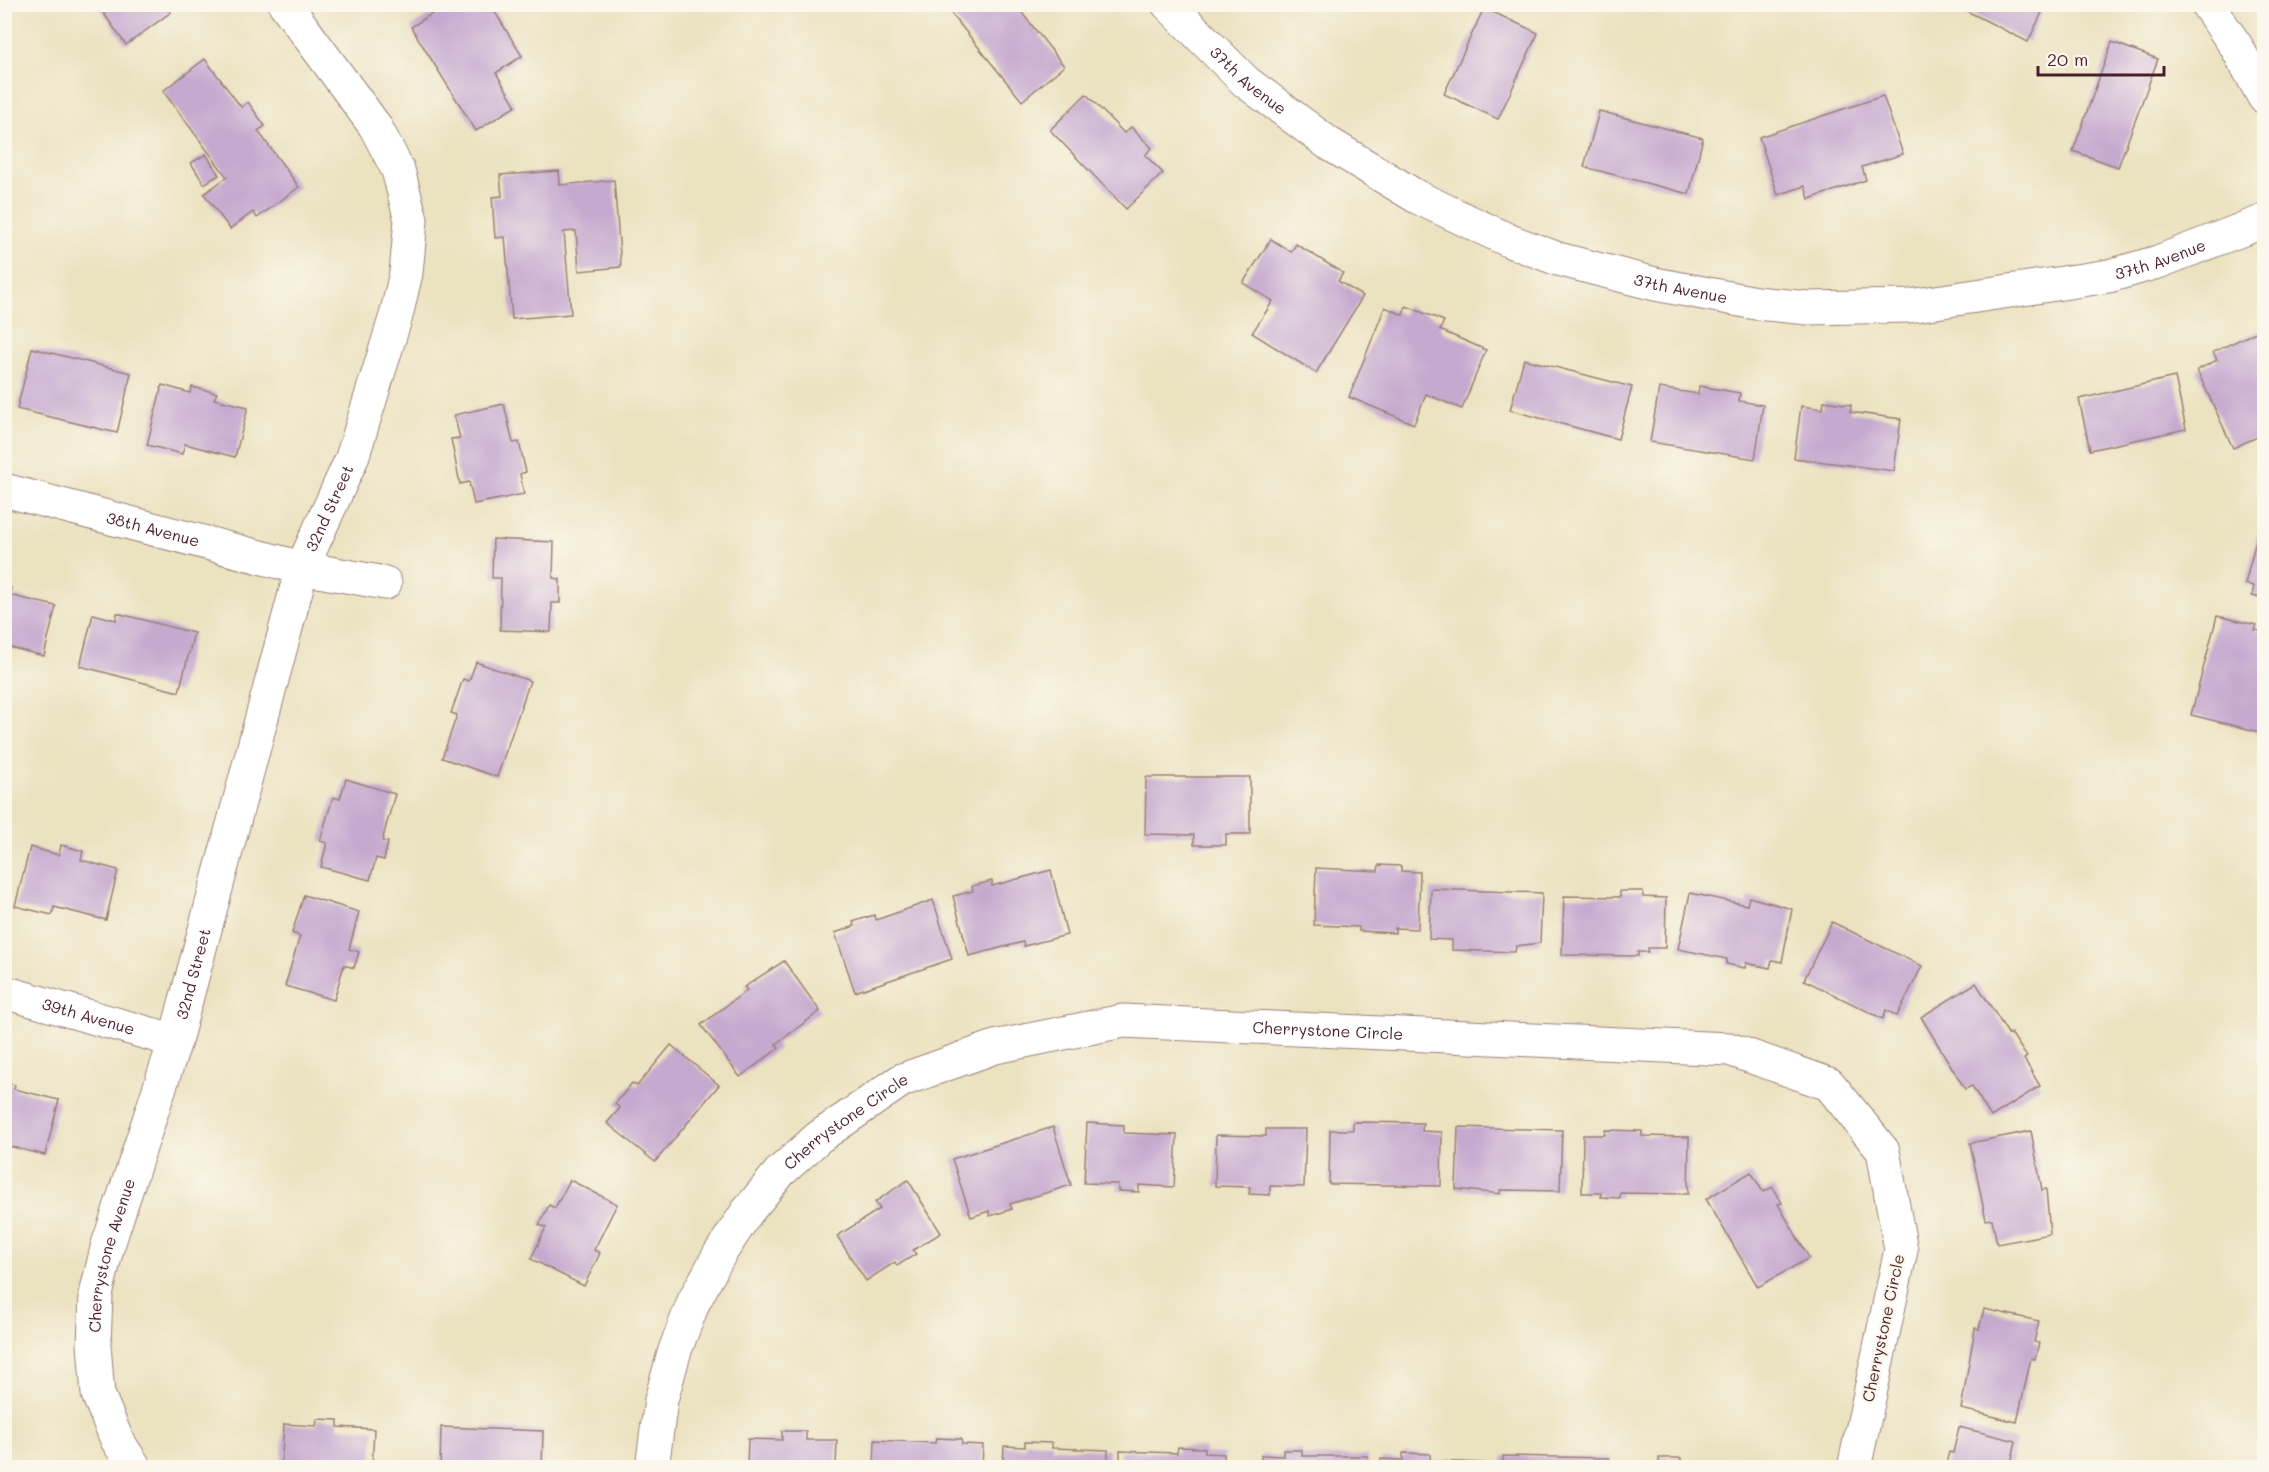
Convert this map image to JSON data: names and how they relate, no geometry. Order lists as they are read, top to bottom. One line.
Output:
{"streets":{"street":["37th Avenue","32nd Street","38th Avenue","39th Avenue","Cherrystone Circle","Cherrystone Avenue"]},"crossings":[["32nd Street","38th Avenue"],["32nd Street","39th Avenue"],["32nd Street","Cherrystone Avenue"],["39th Avenue","Cherrystone Avenue"]],"scale_bar":"20 m"}
